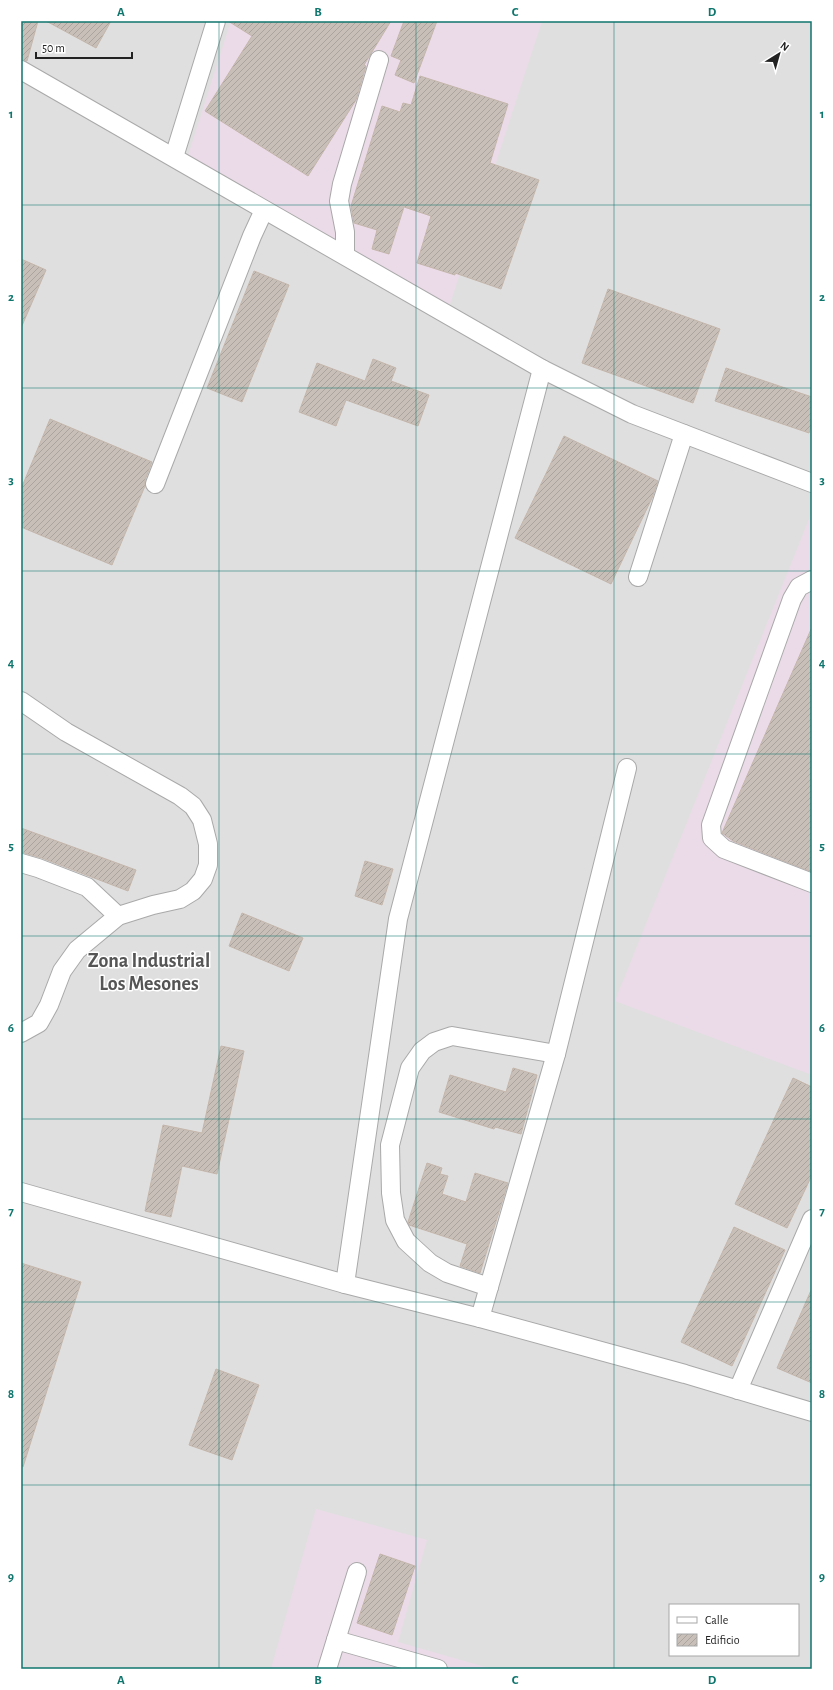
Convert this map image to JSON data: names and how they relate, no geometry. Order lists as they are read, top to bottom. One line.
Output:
{"districts":["Zona Industrial Los Mesones"],"legend":["Calle","Edificio"],"scale_bar":"50 m","north":"top right","grid":{"columns":["A","B","C","D"],"rows":["1","2","3","4","5","6","7","8","9"]}}
